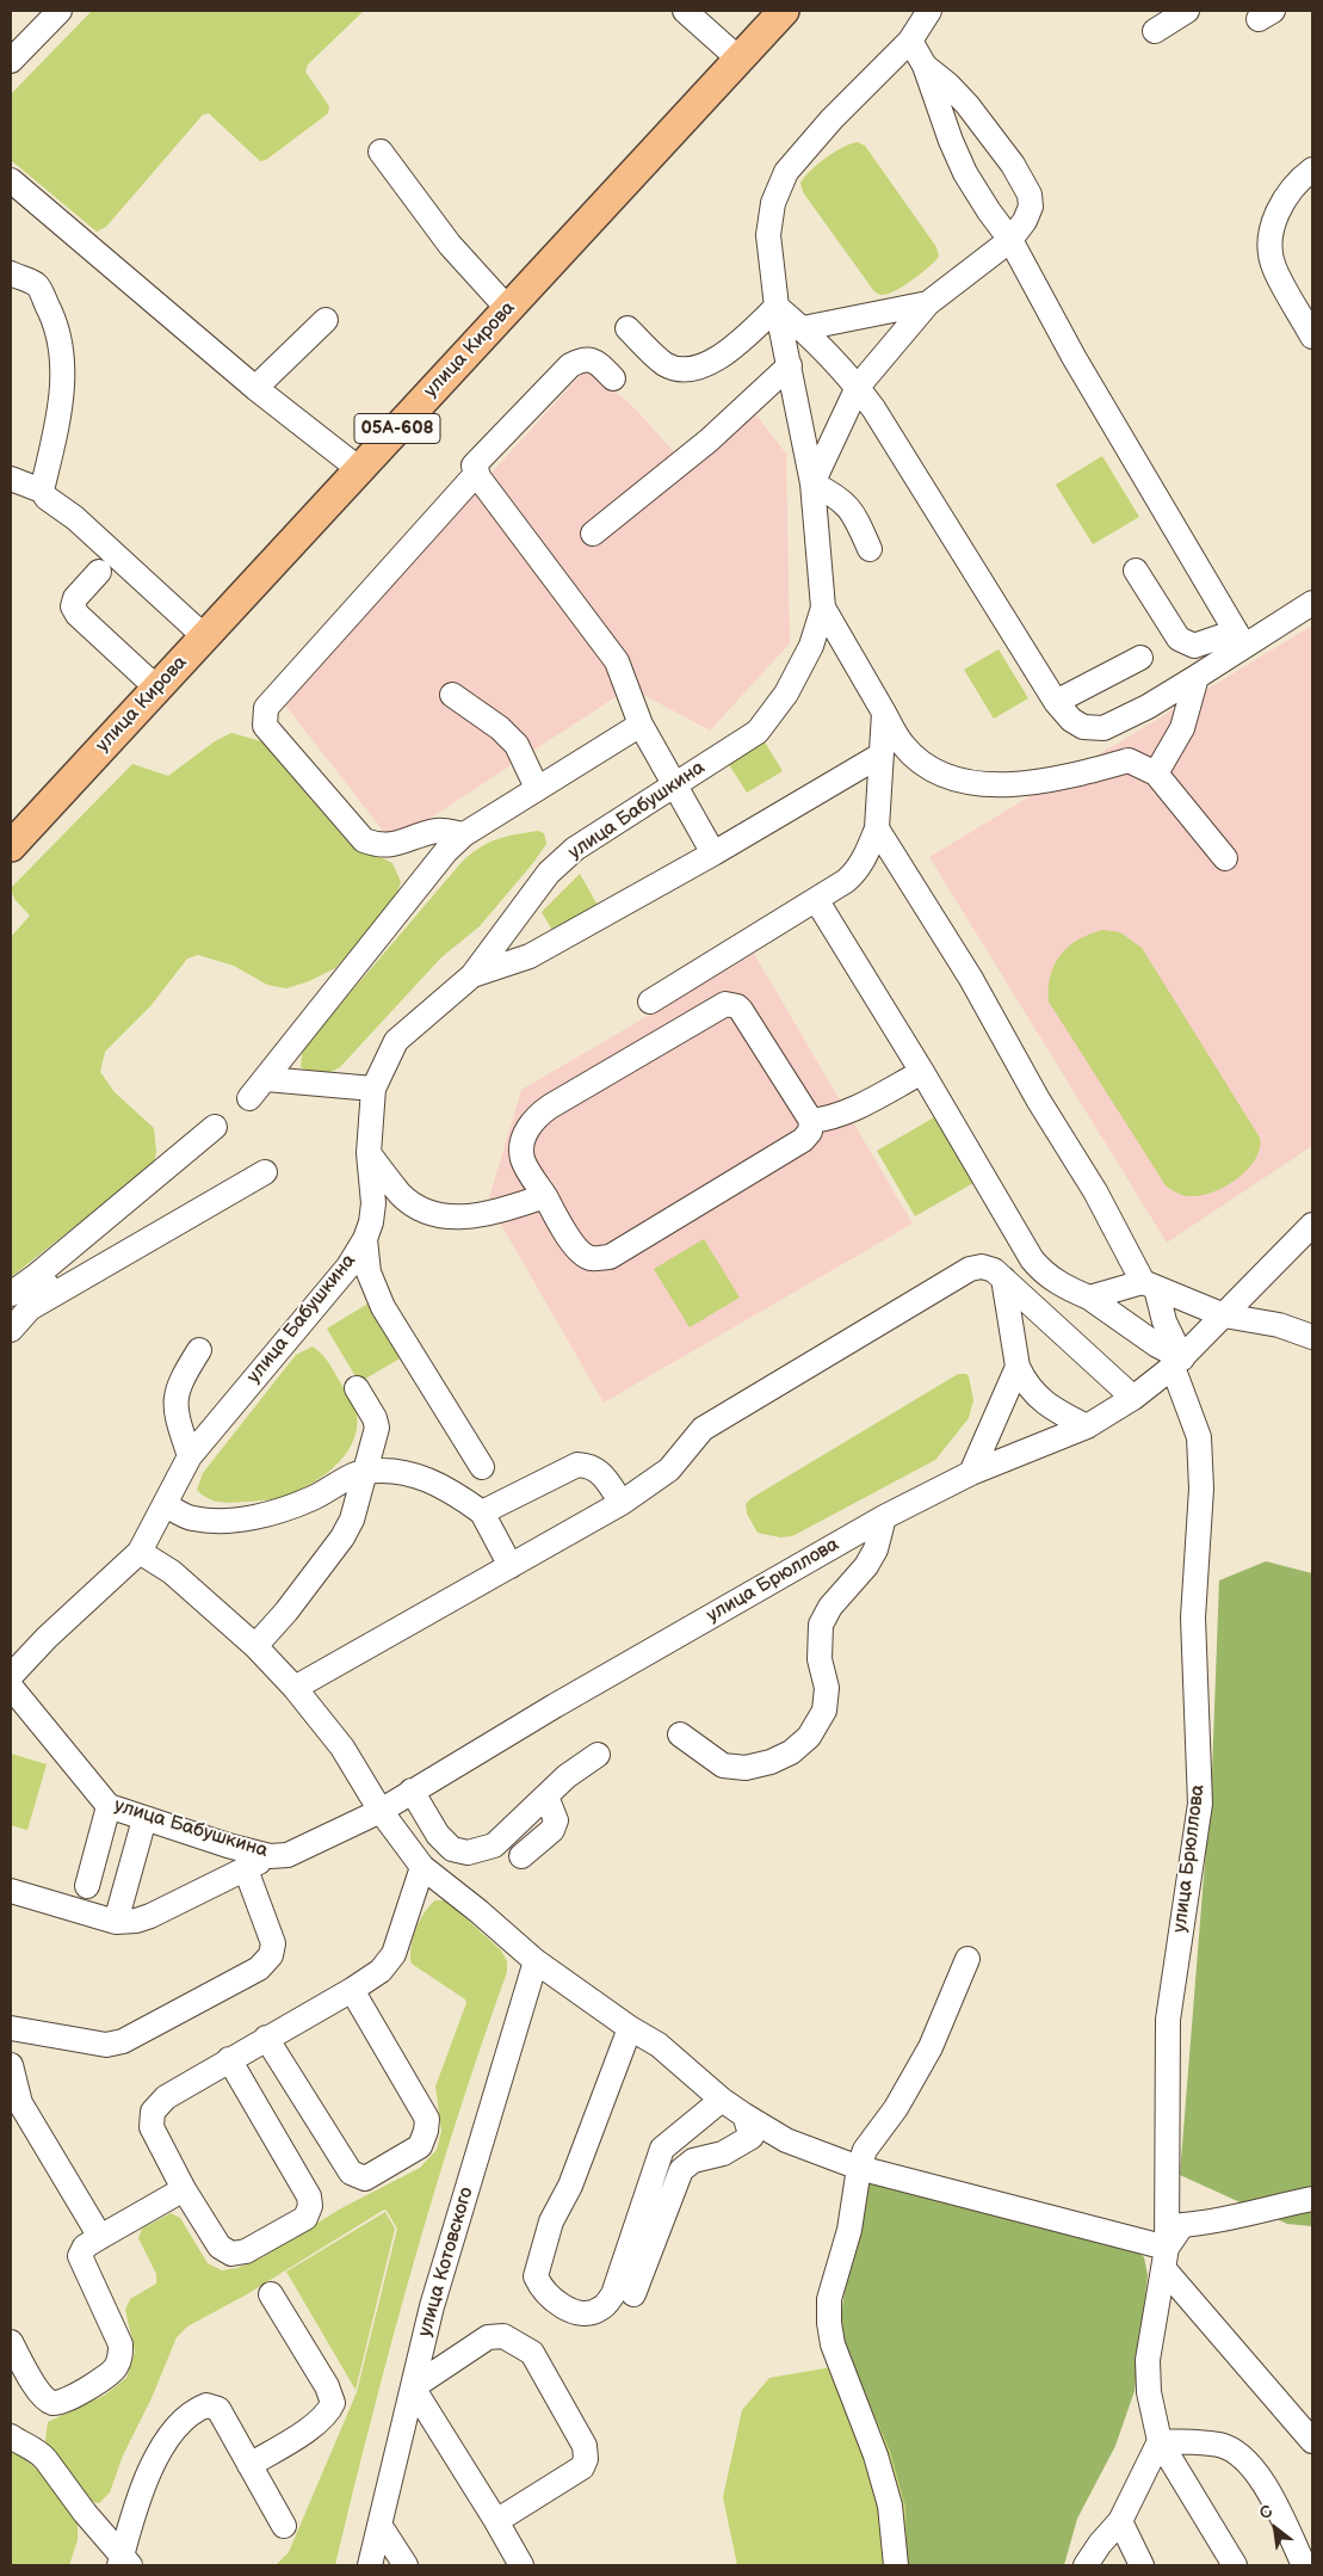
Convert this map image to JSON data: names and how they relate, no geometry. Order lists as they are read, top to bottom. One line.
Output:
{"streets":{"main road":["улица Кирова","05А-608"],"street":["улица Бабушкина","улица Брюллова","улица Котовского"]},"crossings":[["улица Бабушкина","улица Брюллова"]],"north":"top left"}
